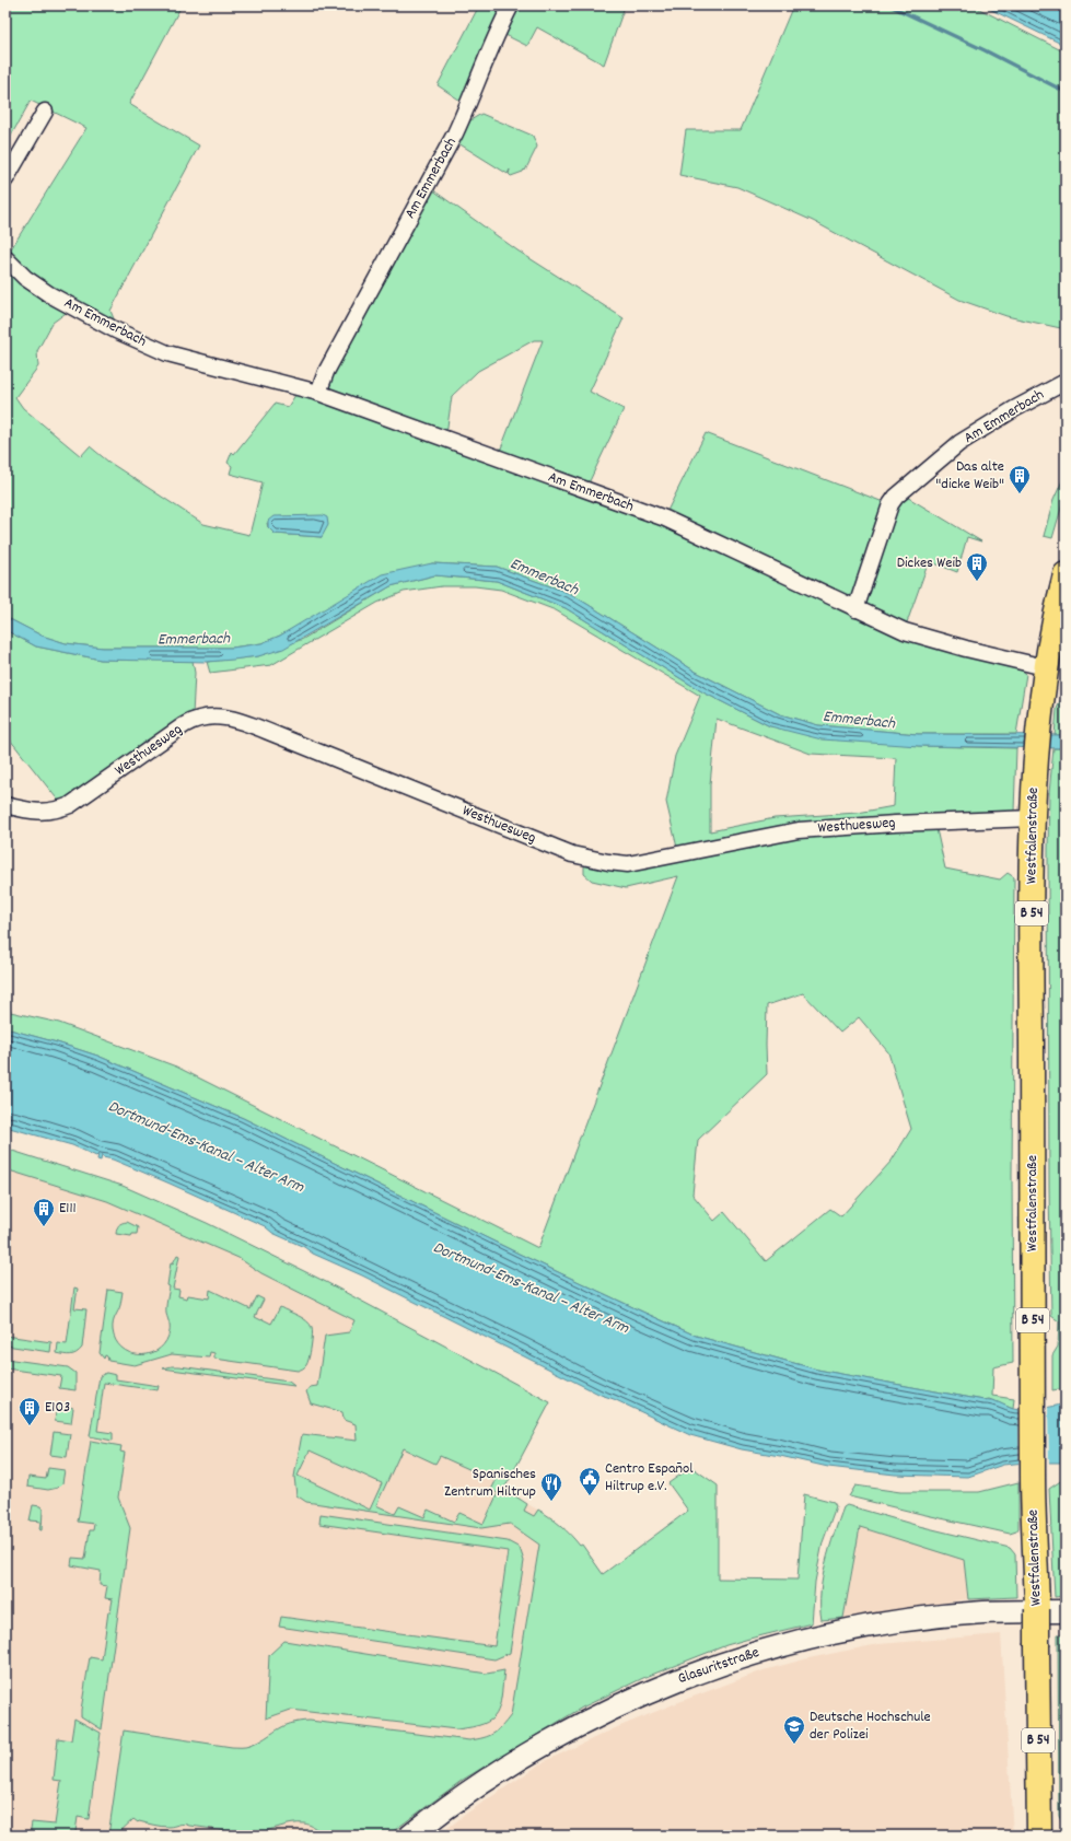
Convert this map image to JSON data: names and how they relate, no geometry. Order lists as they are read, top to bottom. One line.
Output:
{"streets":{"main road":["Westfalenstraße","B 54","Glasuritstraße"],"street":["Am Emmerbach","Westhuesweg"]},"crossings":[["Am Emmerbach","Westfalenstraße"],["Westhuesweg","Westfalenstraße"]],"water":["Emmerbach","Dortmund-Ems-Kanal – Alter Arm"],"places":{"building":["Das alte \"dicke Weib\"","Dickes Weib","E111","E103"],"public building":["Centro Español Hiltrup e.V."],"restaurant":["Spanisches Zentrum Hiltrup"],"school or university":["Deutsche Hochschule der Polizei"]}}
